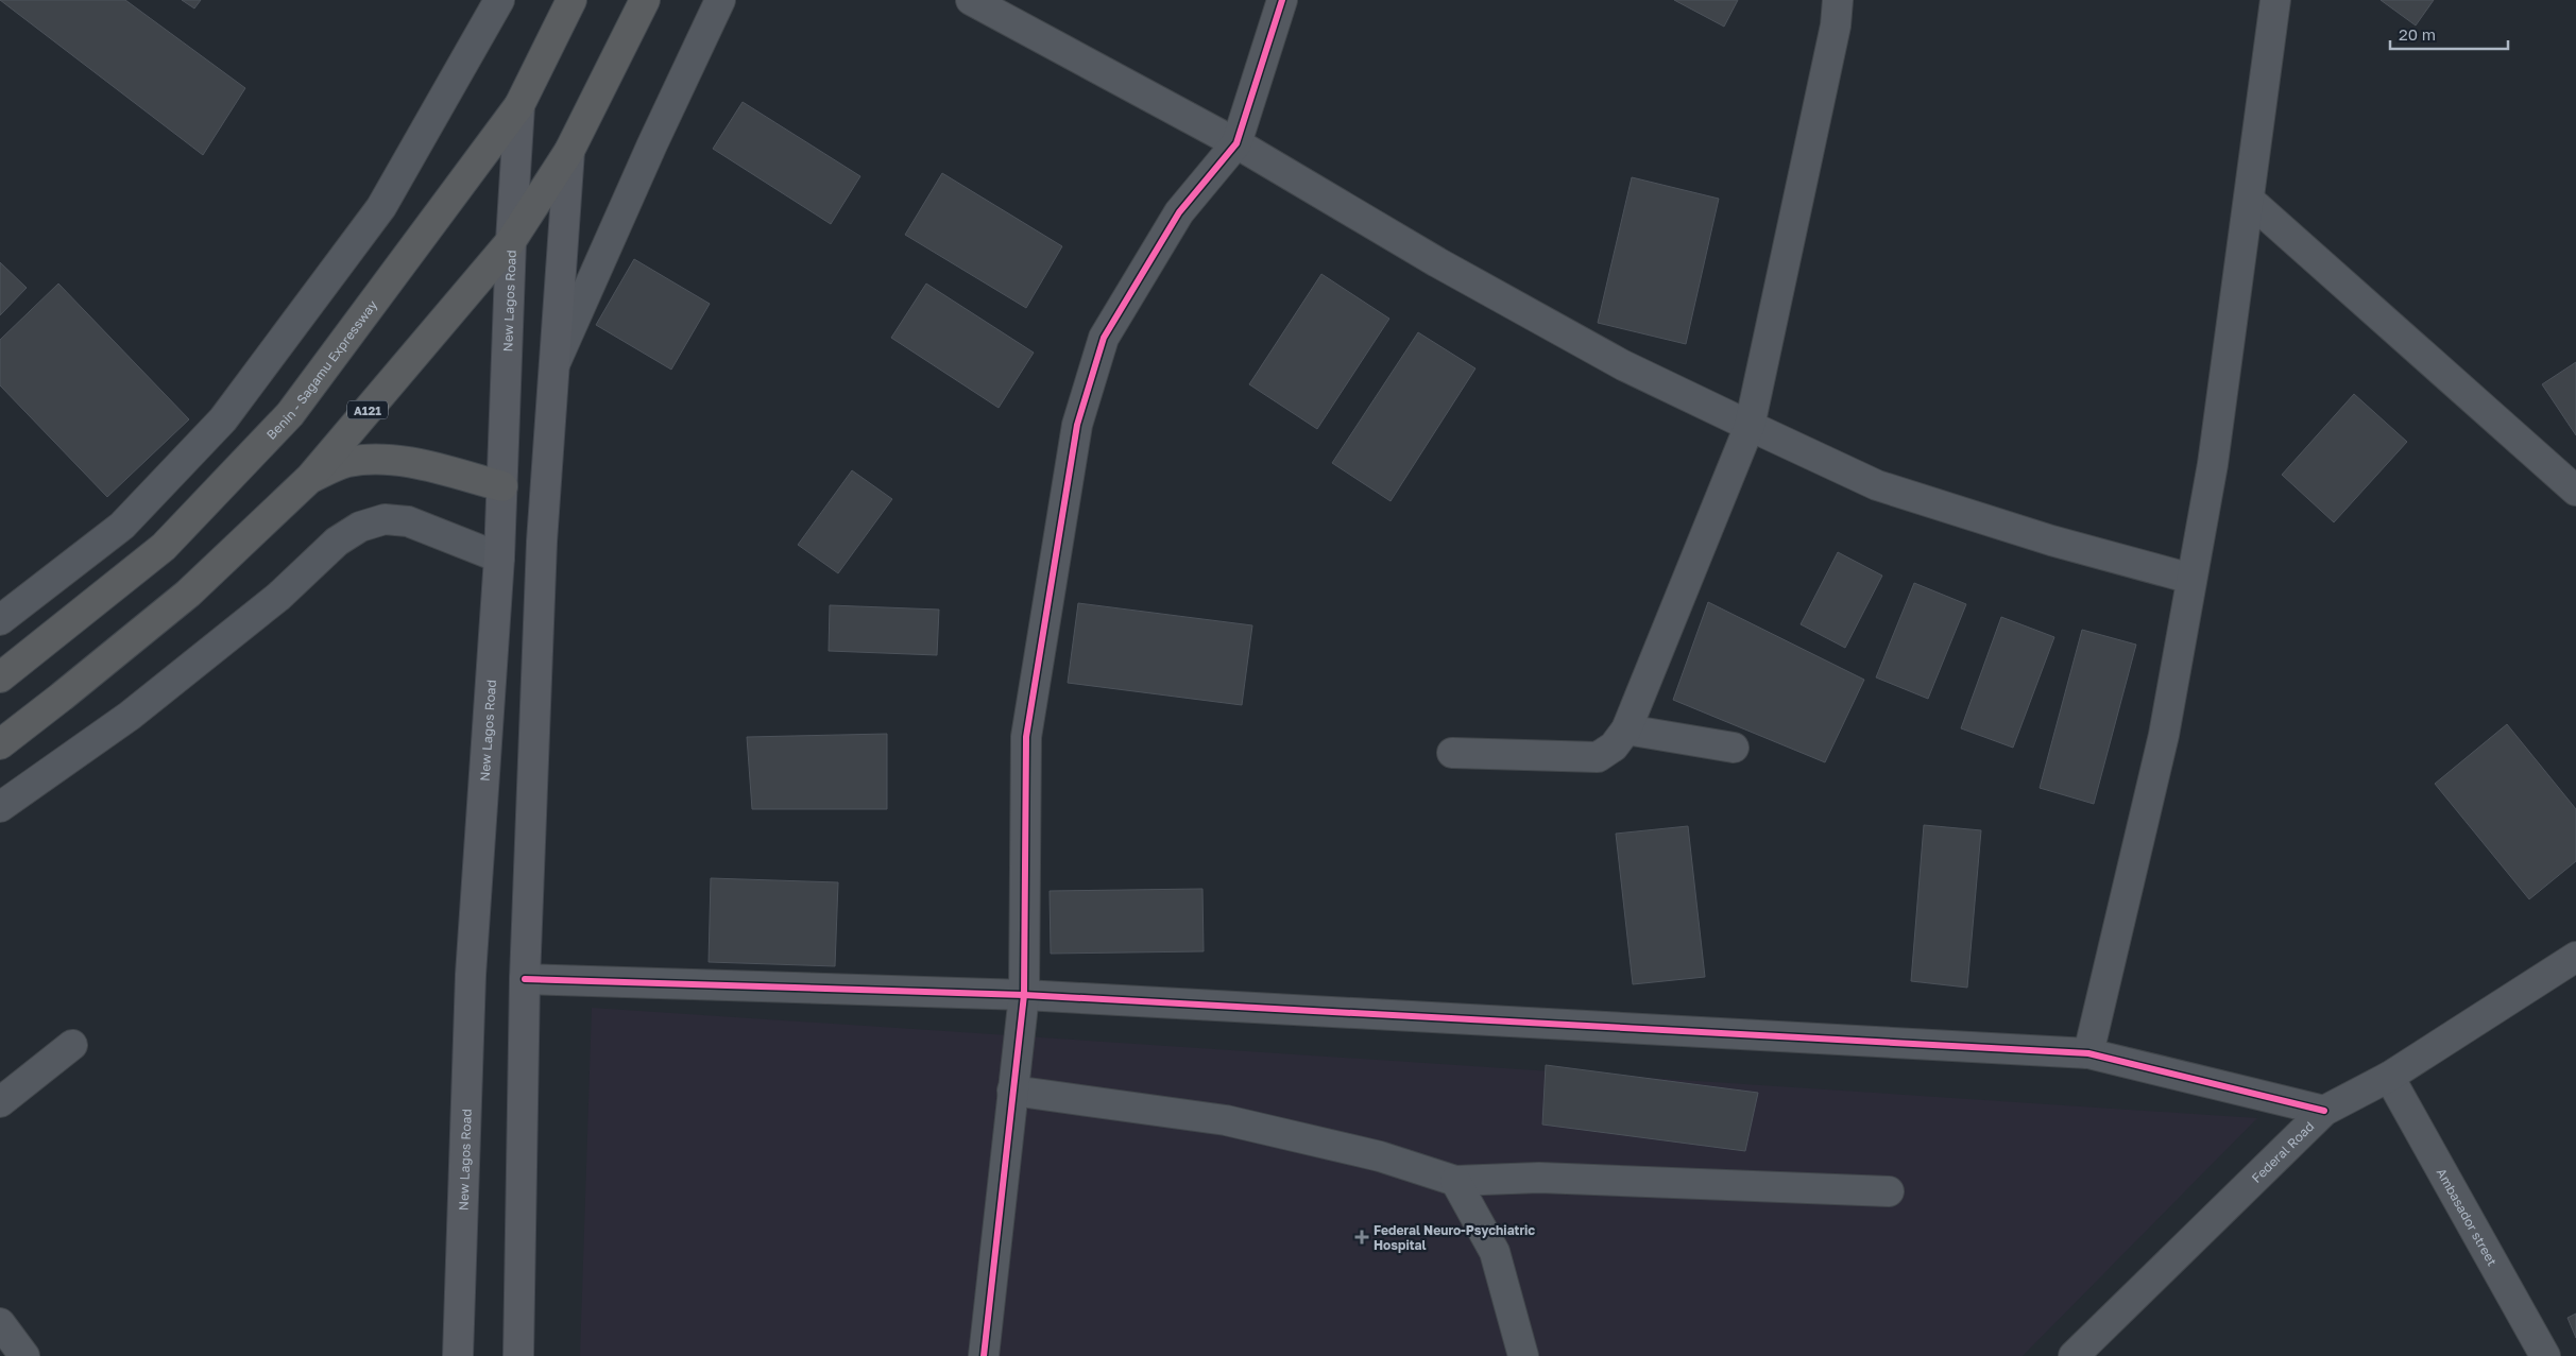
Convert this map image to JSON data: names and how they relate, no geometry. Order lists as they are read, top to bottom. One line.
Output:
{"streets":{"highway":["Benin - Sagamu Expressway","A121"],"main road":["New Lagos Road"],"street":["Federal Road","Ambasador street"]},"crossings":[["New Lagos Road","Benin - Sagamu Expressway"],["New Lagos Road","A121"],["Federal Road","Ambasador street"]],"places":{"health":["Federal Neuro-Psychiatric Hospital"]},"scale_bar":"20 m"}
